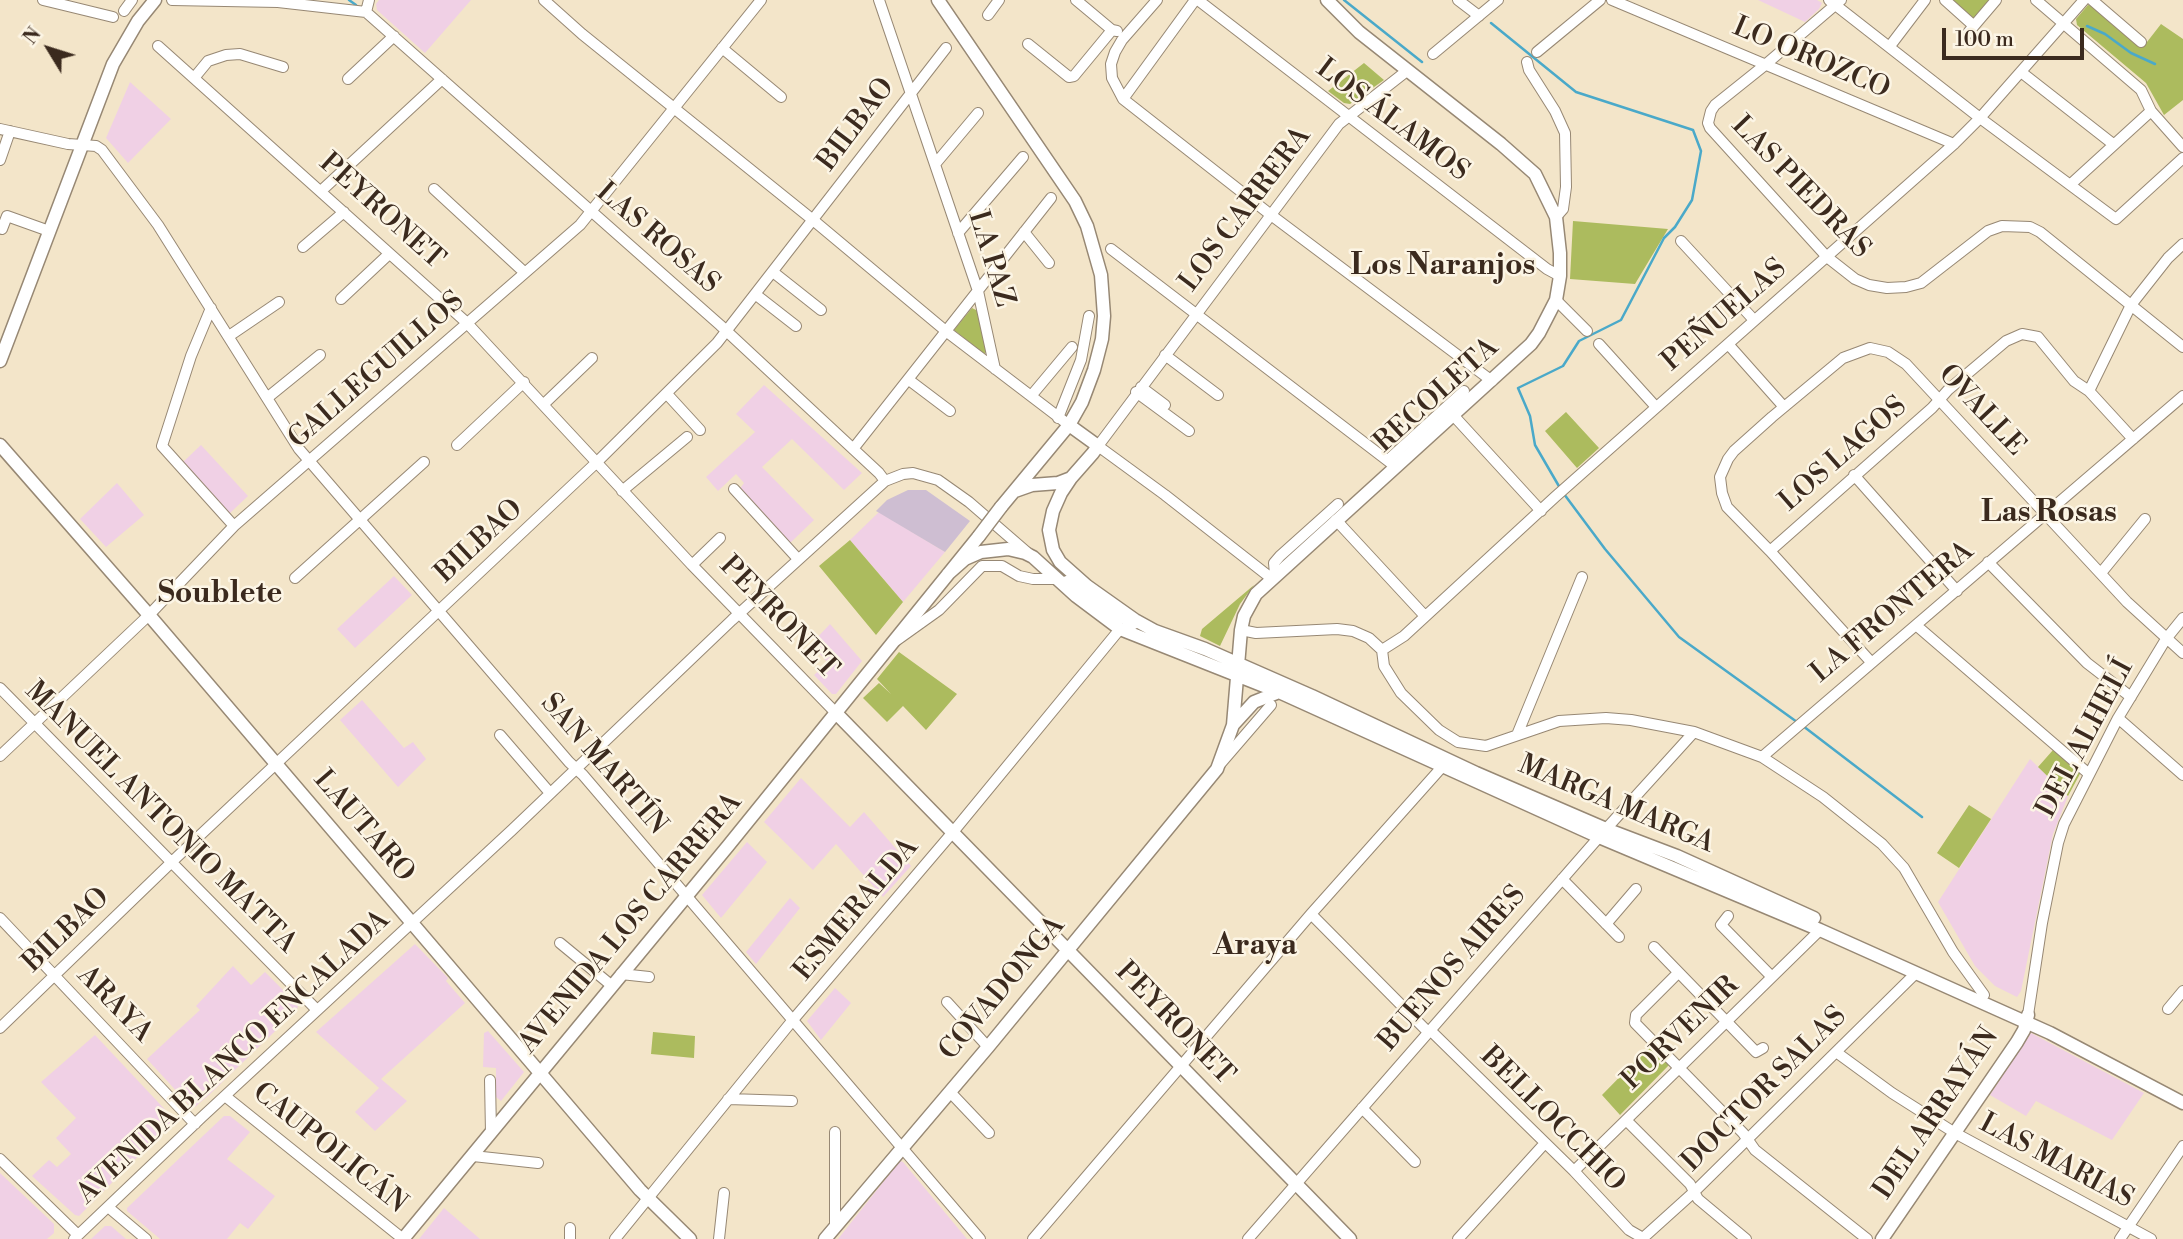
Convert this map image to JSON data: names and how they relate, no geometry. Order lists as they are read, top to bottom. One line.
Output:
{"streets":{"main road":["PEYRONET","RECOLETA","MARGA MARGA","LAUTARO","AVENIDA LOS CARRERA","COVADONGA","DEL ARRAYÁN"],"street":["LO OROZCO","LOS ÁLAMOS","BILBAO","LAS PIEDRAS","LOS CARRERA","LAS ROSAS","LA PAZ","PEÑUELAS","GALLEGUILLOS","OVALLE","LOS LAGOS","LA FRONTERA","DEL ALHELÍ","SAN MARTÍN","MANUEL ANTONIO MATTA","ESMERALDA","BUENOS AIRES","ARAYA","PORVENIR","AVENIDA BLANCO ENCALADA","DOCTOR SALAS","BELLOCCHIO","CAUPOLICÁN","LAS MARIAS"]},"crossings":[["LO OROZCO","LAS PIEDRAS"],["LO OROZCO","PEÑUELAS"],["LOS ÁLAMOS","LOS CARRERA"],["LOS ÁLAMOS","RECOLETA"],["BILBAO","PEYRONET"],["BILBAO","LAS ROSAS"],["BILBAO","LA PAZ"],["BILBAO","SAN MARTÍN"],["BILBAO","MANUEL ANTONIO MATTA"],["BILBAO","LAUTARO"],["BILBAO","ARAYA"],["LAS PIEDRAS","PEÑUELAS"],["LOS CARRERA","RECOLETA"],["PEYRONET","GALLEGUILLOS"],["PEYRONET","ESMERALDA"],["PEYRONET","AVENIDA LOS CARRERA"],["PEYRONET","BUENOS AIRES"],["PEYRONET","COVADONGA"],["PEYRONET","AVENIDA BLANCO ENCALADA"],["LAS ROSAS","GALLEGUILLOS"],["LAS ROSAS","MARGA MARGA"],["LAS ROSAS","AVENIDA BLANCO ENCALADA"],["GALLEGUILLOS","SAN MARTÍN"],["GALLEGUILLOS","MANUEL ANTONIO MATTA"],["GALLEGUILLOS","LAUTARO"],["RECOLETA","MARGA MARGA"],["RECOLETA","COVADONGA"],["OVALLE","LOS LAGOS"],["OVALLE","LA FRONTERA"],["OVALLE","DEL ALHELÍ"],["LOS LAGOS","LA FRONTERA"],["DEL ALHELÍ","MARGA MARGA"],["DEL ALHELÍ","DEL ARRAYÁN"],["SAN MARTÍN","ESMERALDA"],["SAN MARTÍN","AVENIDA LOS CARRERA"],["SAN MARTÍN","COVADONGA"],["SAN MARTÍN","AVENIDA BLANCO ENCALADA"],["MARGA MARGA","ESMERALDA"],["MARGA MARGA","AVENIDA LOS CARRERA"],["MARGA MARGA","BUENOS AIRES"],["MARGA MARGA","COVADONGA"],["MARGA MARGA","PORVENIR"],["MARGA MARGA","AVENIDA BLANCO ENCALADA"],["MARGA MARGA","DOCTOR SALAS"],["MARGA MARGA","DEL ARRAYÁN"],["MANUEL ANTONIO MATTA","AVENIDA BLANCO ENCALADA"],["LAUTARO","ESMERALDA"],["LAUTARO","AVENIDA LOS CARRERA"],["LAUTARO","AVENIDA BLANCO ENCALADA"],["AVENIDA LOS CARRERA","CAUPOLICÁN"],["BUENOS AIRES","BELLOCCHIO"],["ARAYA","AVENIDA BLANCO ENCALADA"],["PORVENIR","BELLOCCHIO"],["AVENIDA BLANCO ENCALADA","CAUPOLICÁN"],["DOCTOR SALAS","BELLOCCHIO"],["DOCTOR SALAS","LAS MARIAS"],["DEL ARRAYÁN","LAS MARIAS"]],"districts":["Los Naranjos","Las Rosas","Soublete","Araya"],"scale_bar":"100 m","north":"top left"}
